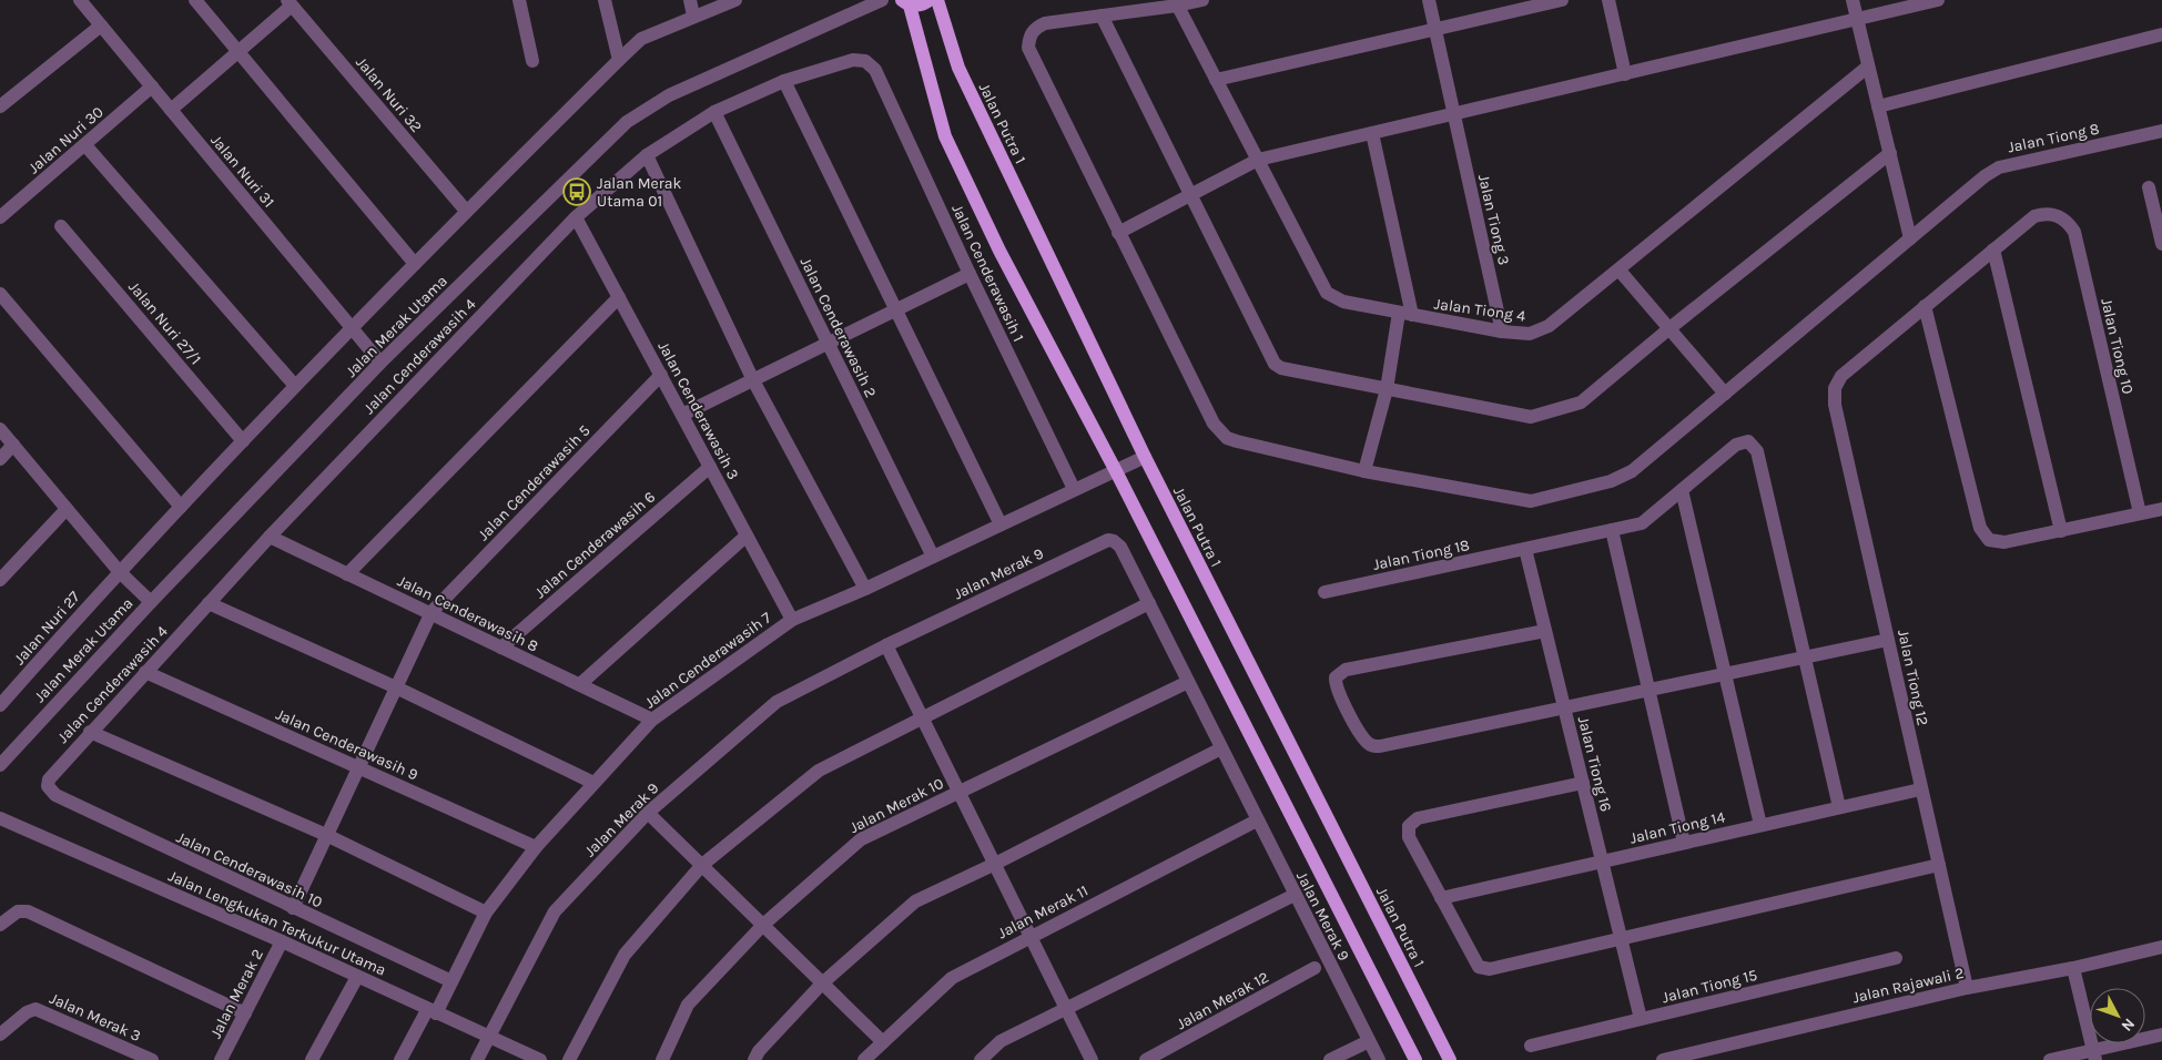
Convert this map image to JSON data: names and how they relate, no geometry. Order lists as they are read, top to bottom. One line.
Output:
{"streets":{"main road":["Jalan Putra 1"],"street":["Jalan Nuri 32","Jalan Tiong 8","Jalan Nuri 30","Jalan Nuri 31","Jalan Tiong 3","Jalan Cenderawasih 1","Jalan Tiong 4","Jalan Nuri 27/1","Jalan Merak Utama","Jalan Cenderawasih 2","Jalan Tiong 10","Jalan Cenderawasih 4","Jalan Cenderawasih 3","Jalan Cenderawasih 5","Jalan Cenderawasih 6","Jalan Tiong 18","Jalan Merak 9","Jalan Cenderawasih 8","Jalan Nuri 27","Jalan Cenderawasih 7","Jalan Tiong 12","Jalan Cenderawasih 9","Jalan Tiong 16","Jalan Merak 10","Jalan Tiong 14","Jalan Cenderawasih 10","Jalan Merak 11","Jalan Lengkukan Terkukur Utama","Jalan Rajawali 2","Jalan Tiong 15","Jalan Merak 2","Jalan Merak 12","Jalan Merak 3"]},"crossings":[["Jalan Nuri 32","Jalan Nuri 27"],["Jalan Putra 1","Jalan Cenderawasih 7"],["Jalan Nuri 30","Jalan Nuri 31"],["Jalan Nuri 31","Jalan Merak Utama"],["Jalan Nuri 31","Jalan Nuri 27"],["Jalan Tiong 3","Jalan Tiong 4"],["Jalan Cenderawasih 1","Jalan Cenderawasih 4"],["Jalan Cenderawasih 1","Jalan Cenderawasih 7"],["Jalan Nuri 27/1","Jalan Nuri 27"],["Jalan Cenderawasih 2","Jalan Cenderawasih 4"],["Jalan Cenderawasih 2","Jalan Cenderawasih 7"],["Jalan Cenderawasih 4","Jalan Cenderawasih 3"],["Jalan Cenderawasih 4","Jalan Cenderawasih 8"],["Jalan Cenderawasih 4","Jalan Cenderawasih 9"],["Jalan Cenderawasih 4","Jalan Cenderawasih 10"],["Jalan Cenderawasih 3","Jalan Cenderawasih 5"],["Jalan Cenderawasih 3","Jalan Cenderawasih 6"],["Jalan Cenderawasih 3","Jalan Cenderawasih 7"],["Jalan Cenderawasih 5","Jalan Cenderawasih 8"],["Jalan Cenderawasih 5","Jalan Cenderawasih 9"],["Jalan Cenderawasih 5","Jalan Cenderawasih 10"],["Jalan Cenderawasih 6","Jalan Cenderawasih 8"],["Jalan Tiong 18","Jalan Tiong 16"],["Jalan Merak 9","Jalan Merak 10"],["Jalan Merak 9","Jalan Merak 11"],["Jalan Merak 9","Jalan Lengkukan Terkukur Utama"],["Jalan Cenderawasih 8","Jalan Cenderawasih 7"],["Jalan Cenderawasih 7","Jalan Cenderawasih 9"],["Jalan Cenderawasih 7","Jalan Cenderawasih 10"],["Jalan Cenderawasih 7","Jalan Lengkukan Terkukur Utama"],["Jalan Tiong 12","Jalan Tiong 14"],["Jalan Tiong 12","Jalan Rajawali 2"],["Jalan Tiong 16","Jalan Tiong 14"],["Jalan Tiong 16","Jalan Tiong 15"],["Jalan Lengkukan Terkukur Utama","Jalan Merak 2"]],"places":{"bus stop":["Jalan Merak Utama 01"]},"north":"bottom right"}
